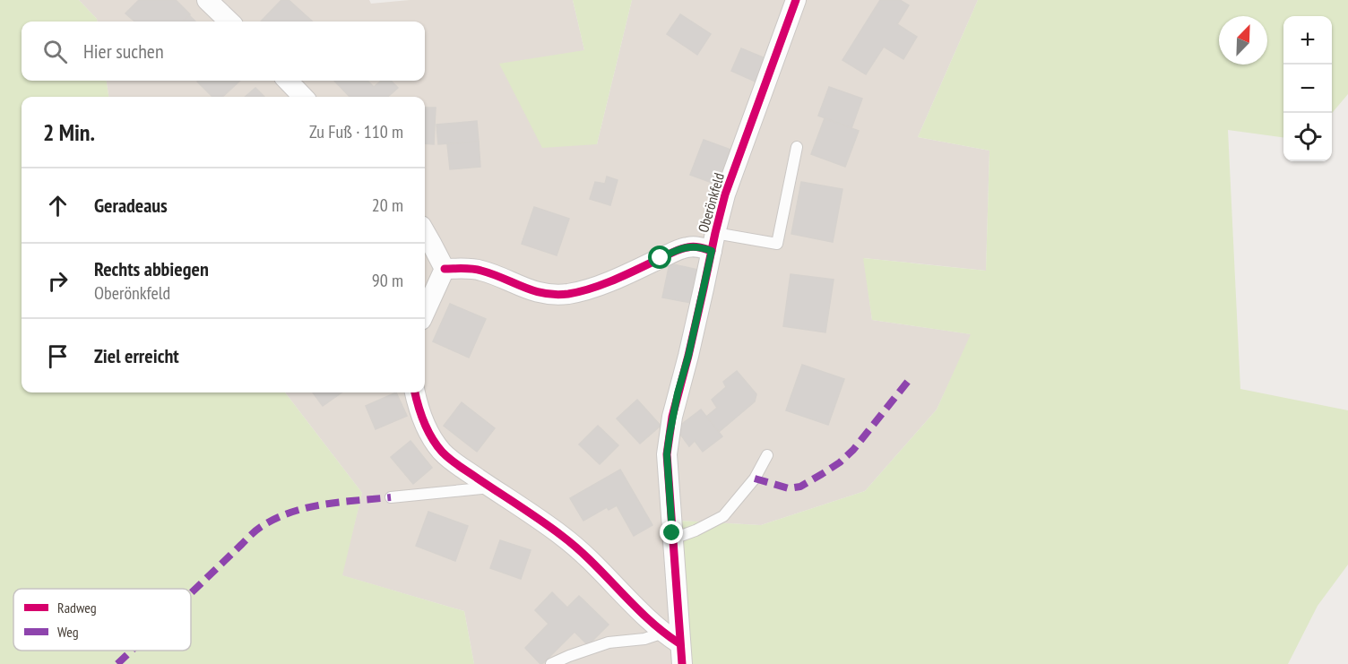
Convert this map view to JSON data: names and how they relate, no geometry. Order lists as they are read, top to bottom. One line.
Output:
{"streets":{"street":["Oberönkfeld"]},"legend":["Radweg","Weg"],"north":"top right","page":{"map_buttons":["+","−"],"search":"Hier suchen","heading":["2 Min.","Zu Fuß · 110 m"],"list":[["Geradeaus","20 m"],["Rechts abbiegen","Oberönkfeld","90 m"],"Ziel erreicht"]}}
